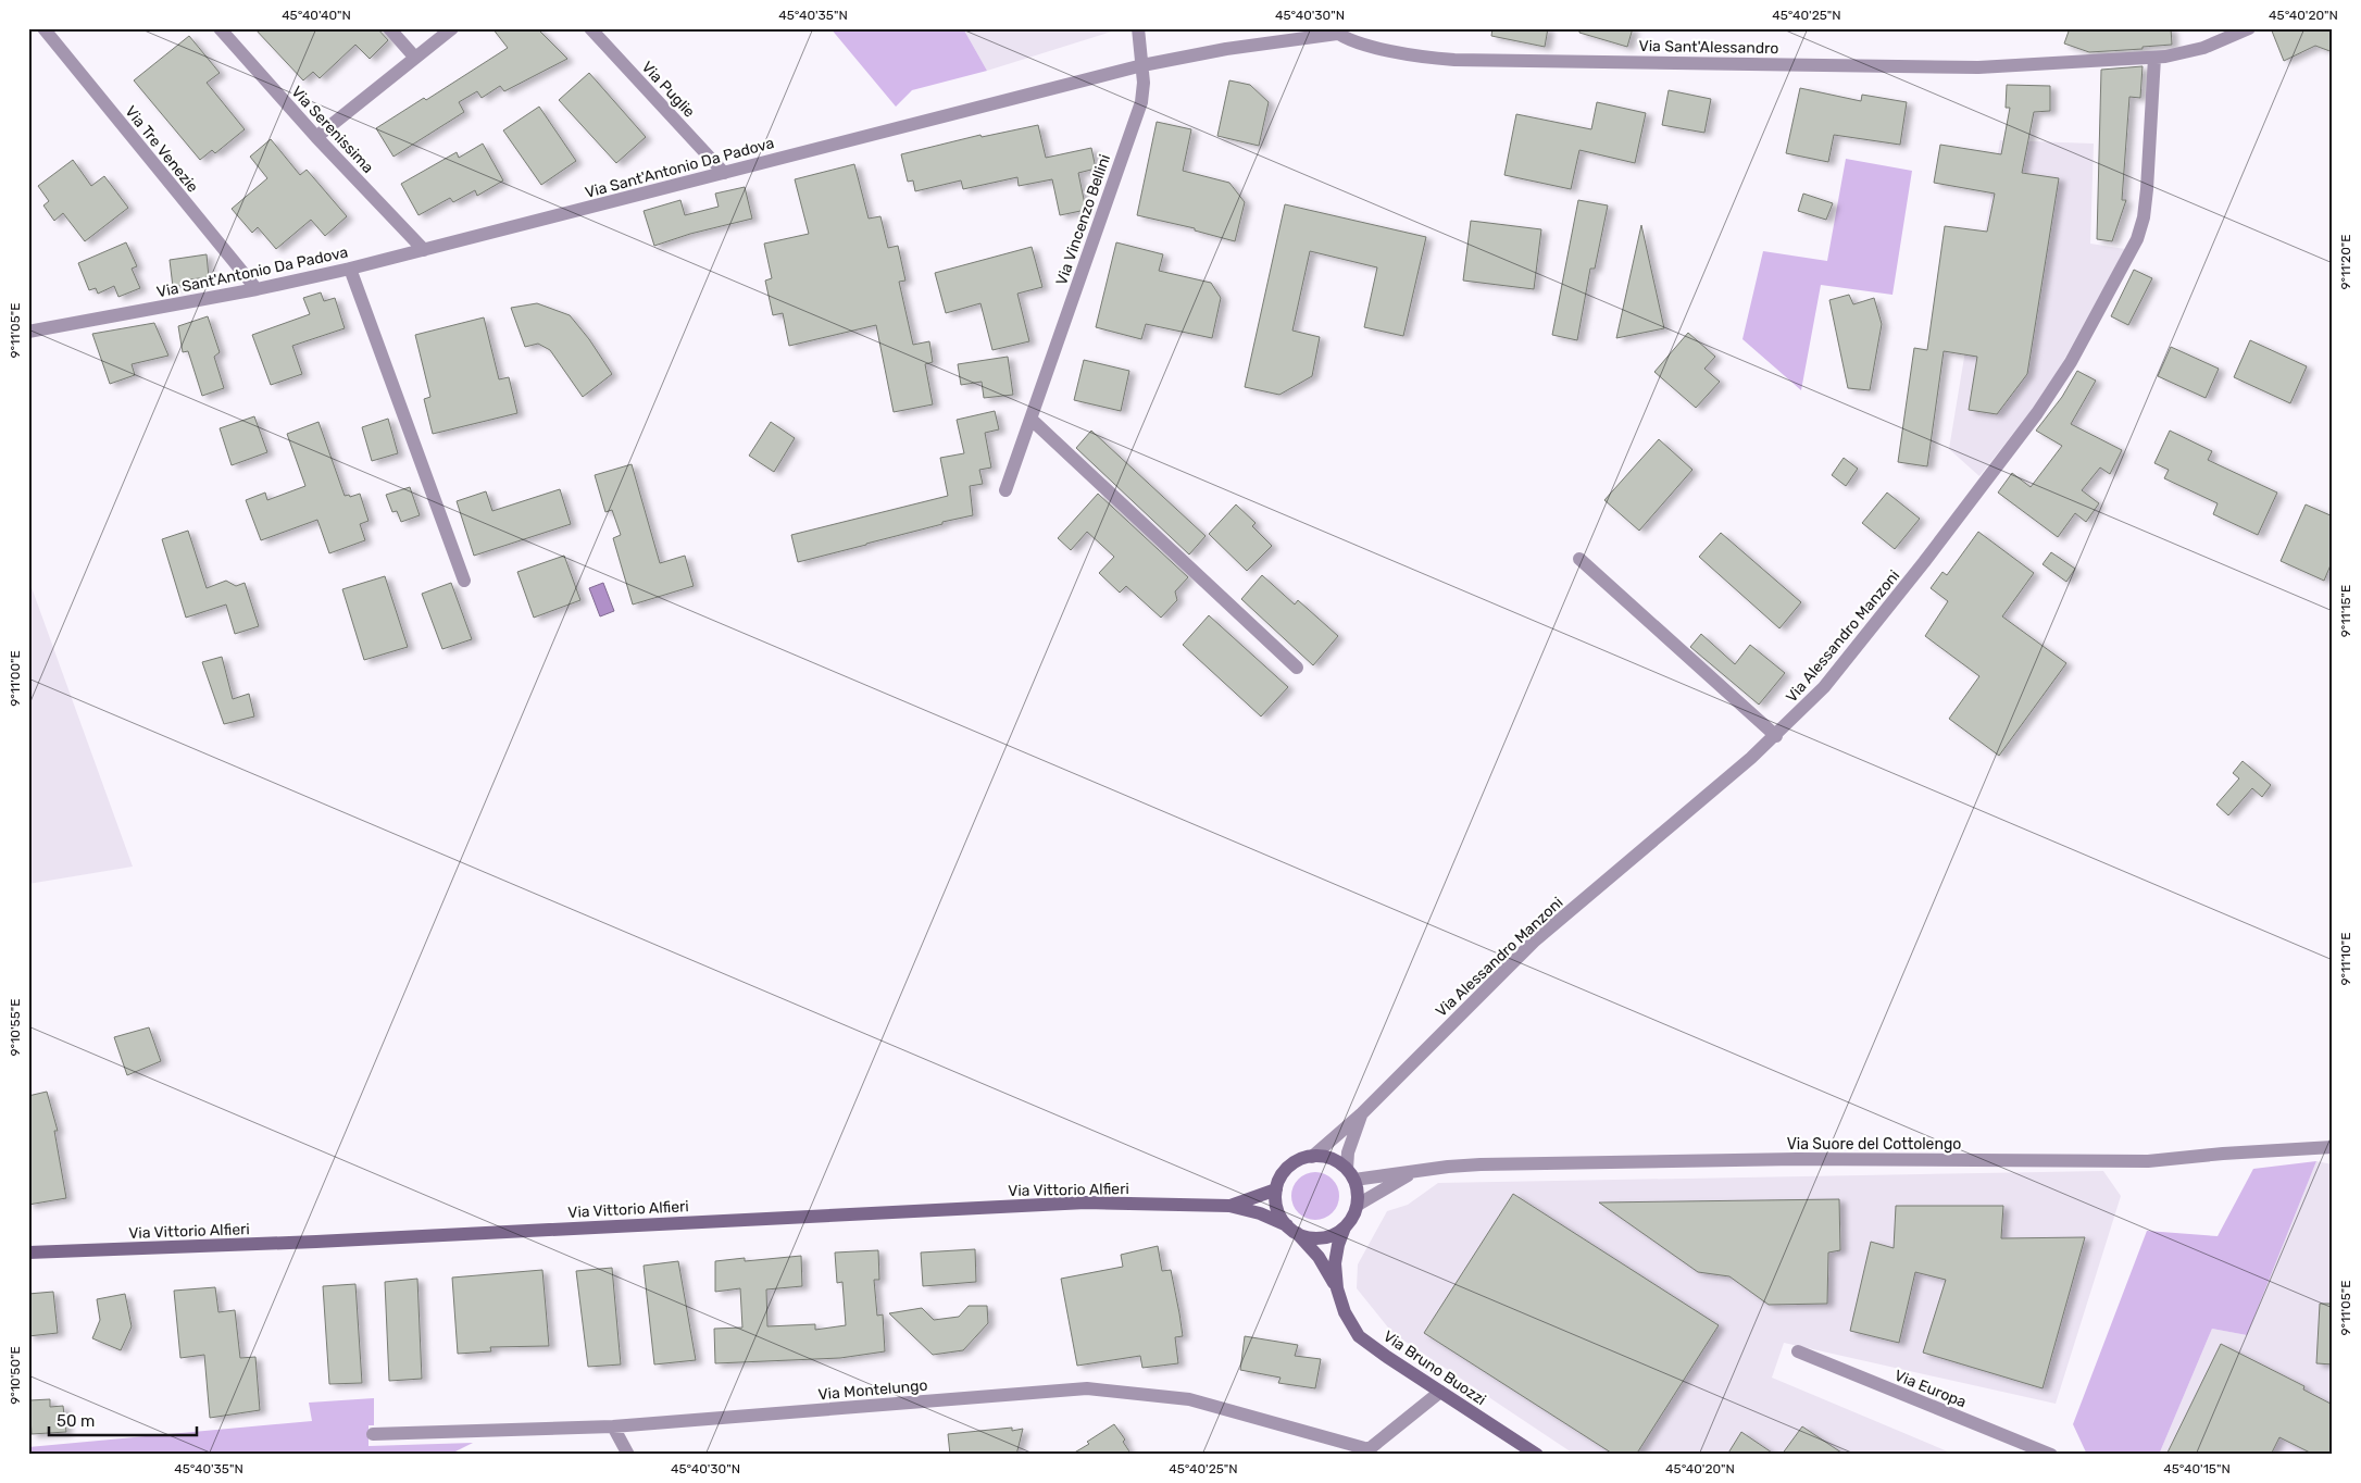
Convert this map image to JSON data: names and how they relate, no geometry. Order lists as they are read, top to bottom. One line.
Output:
{"streets":{"street":["Via Sant'Alessandro","Via Puglie","Via Serenissima","Via Tre Venezie","Via Sant'Antonio Da Padova","Via Vincenzo Bellini","Via Alessandro Manzoni","Via Suore del Cottolengo","Via Vittorio Alfieri","Via Bruno Buozzi","Via Europa","Via Montelungo"]},"crossings":[["Via Sant'Alessandro","Via Sant'Antonio Da Padova"],["Via Sant'Alessandro","Via Alessandro Manzoni"],["Via Puglie","Via Sant'Antonio Da Padova"],["Via Serenissima","Via Sant'Antonio Da Padova"],["Via Tre Venezie","Via Sant'Antonio Da Padova"],["Via Sant'Antonio Da Padova","Via Vincenzo Bellini"],["Via Alessandro Manzoni","Via Suore del Cottolengo"],["Via Alessandro Manzoni","Via Vittorio Alfieri"],["Via Alessandro Manzoni","Via Bruno Buozzi"],["Via Suore del Cottolengo","Via Vittorio Alfieri"],["Via Suore del Cottolengo","Via Bruno Buozzi"],["Via Vittorio Alfieri","Via Bruno Buozzi"]],"scale_bar":"50 m","coordinates":["45°40'40\"N","45°40'35\"N","45°40'30\"N","45°40'25\"N","45°40'20\"N","9°11'20\"E","9°11'05\"E","9°11'15\"E","9°11'00\"E","9°11'10\"E","9°10'55\"E","9°10'50\"E","45°40'15\"N"]}
